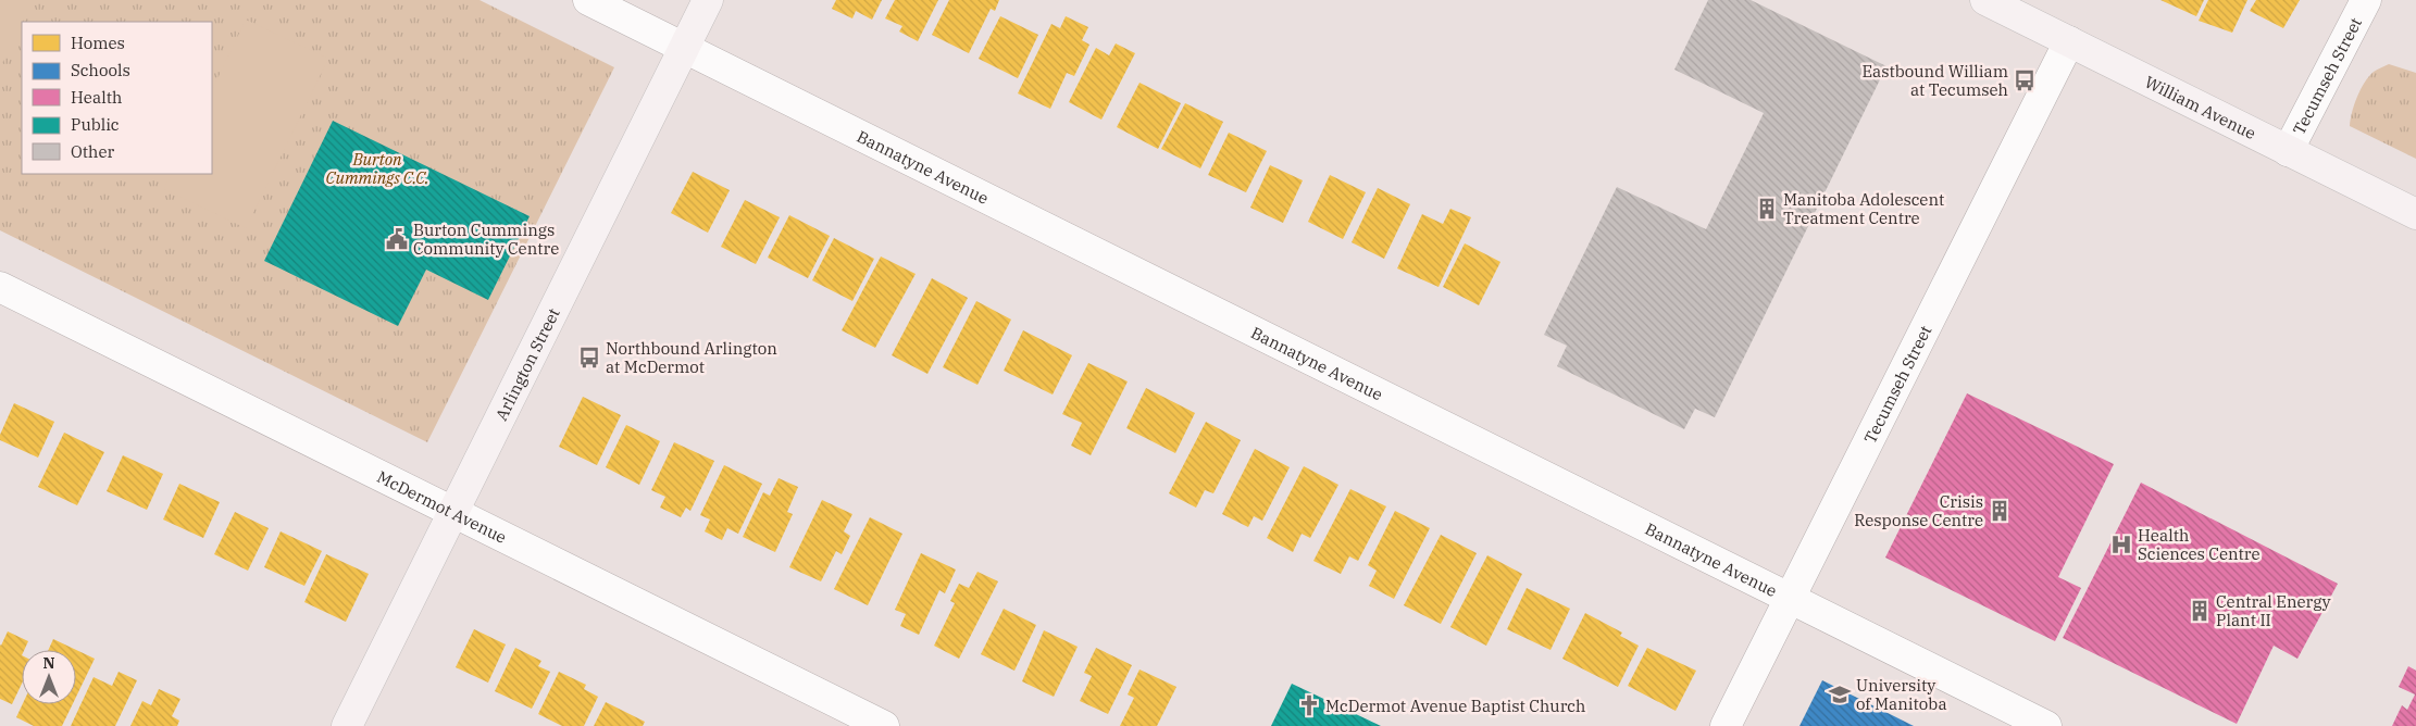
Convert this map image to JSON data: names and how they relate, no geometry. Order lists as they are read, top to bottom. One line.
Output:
{"streets":{"main road":["William Avenue","Arlington Street"],"street":["Tecumseh Street","Bannatyne Avenue","McDermot Avenue"]},"crossings":[["Tecumseh Street","William Avenue"],["Tecumseh Street","Bannatyne Avenue"],["Bannatyne Avenue","Arlington Street"],["Arlington Street","McDermot Avenue"]],"parks":["Burton Cummings C.C."],"places":{"bus stop":["Eastbound William at Tecumseh","Northbound Arlington at McDermot"],"building":["Manitoba Adolescent Treatment Centre","Crisis Response Centre","Central Energy Plant II"],"public building":["Burton Cummings Community Centre"],"hospital":["Health Sciences Centre"],"school or university":["University of Manitoba"],"church":["McDermot Avenue Baptist Church"]},"legend":["Homes","Schools","Health","Public","Other"],"north":"top"}
